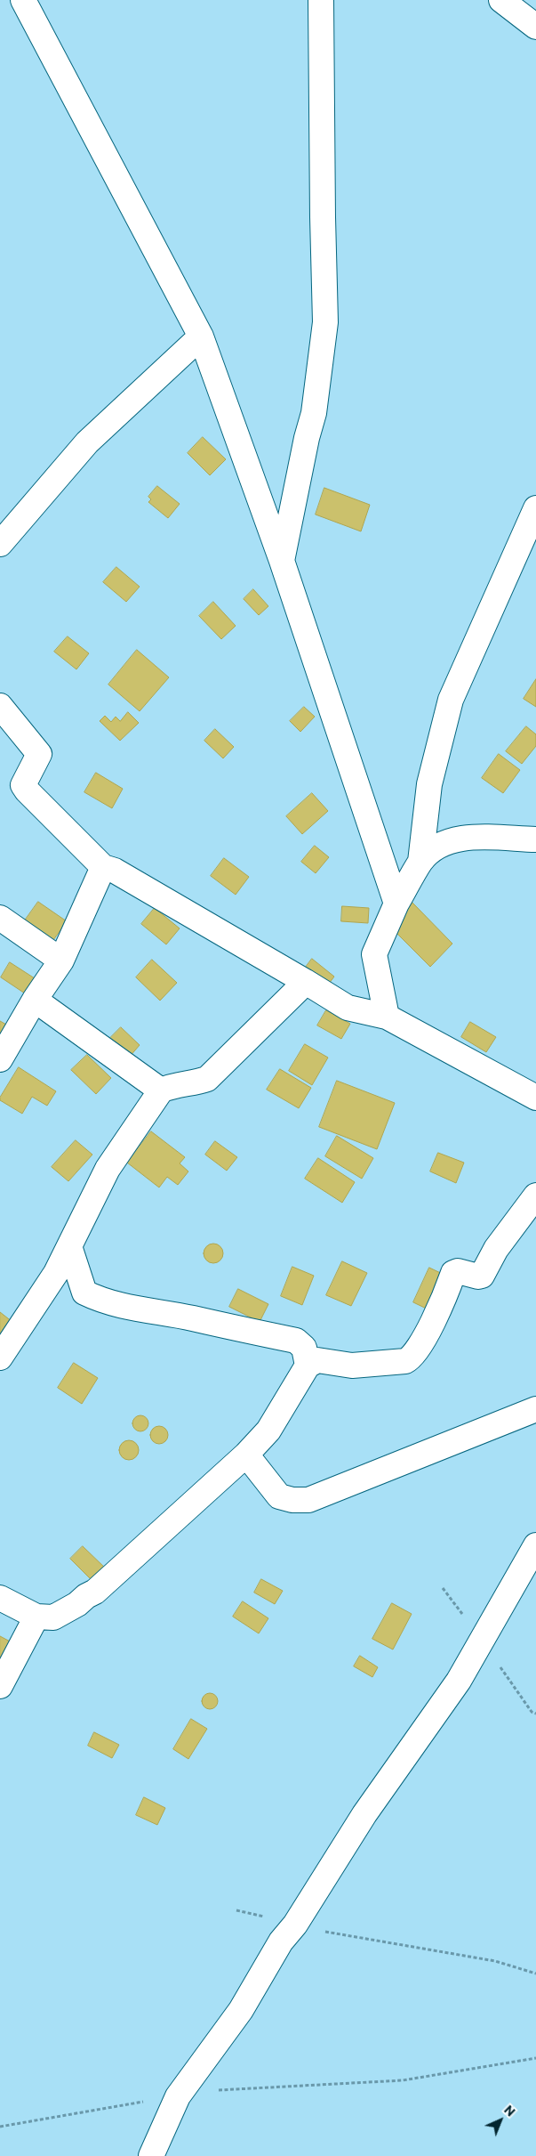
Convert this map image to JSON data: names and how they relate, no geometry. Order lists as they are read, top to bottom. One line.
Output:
{"north":"top right"}
